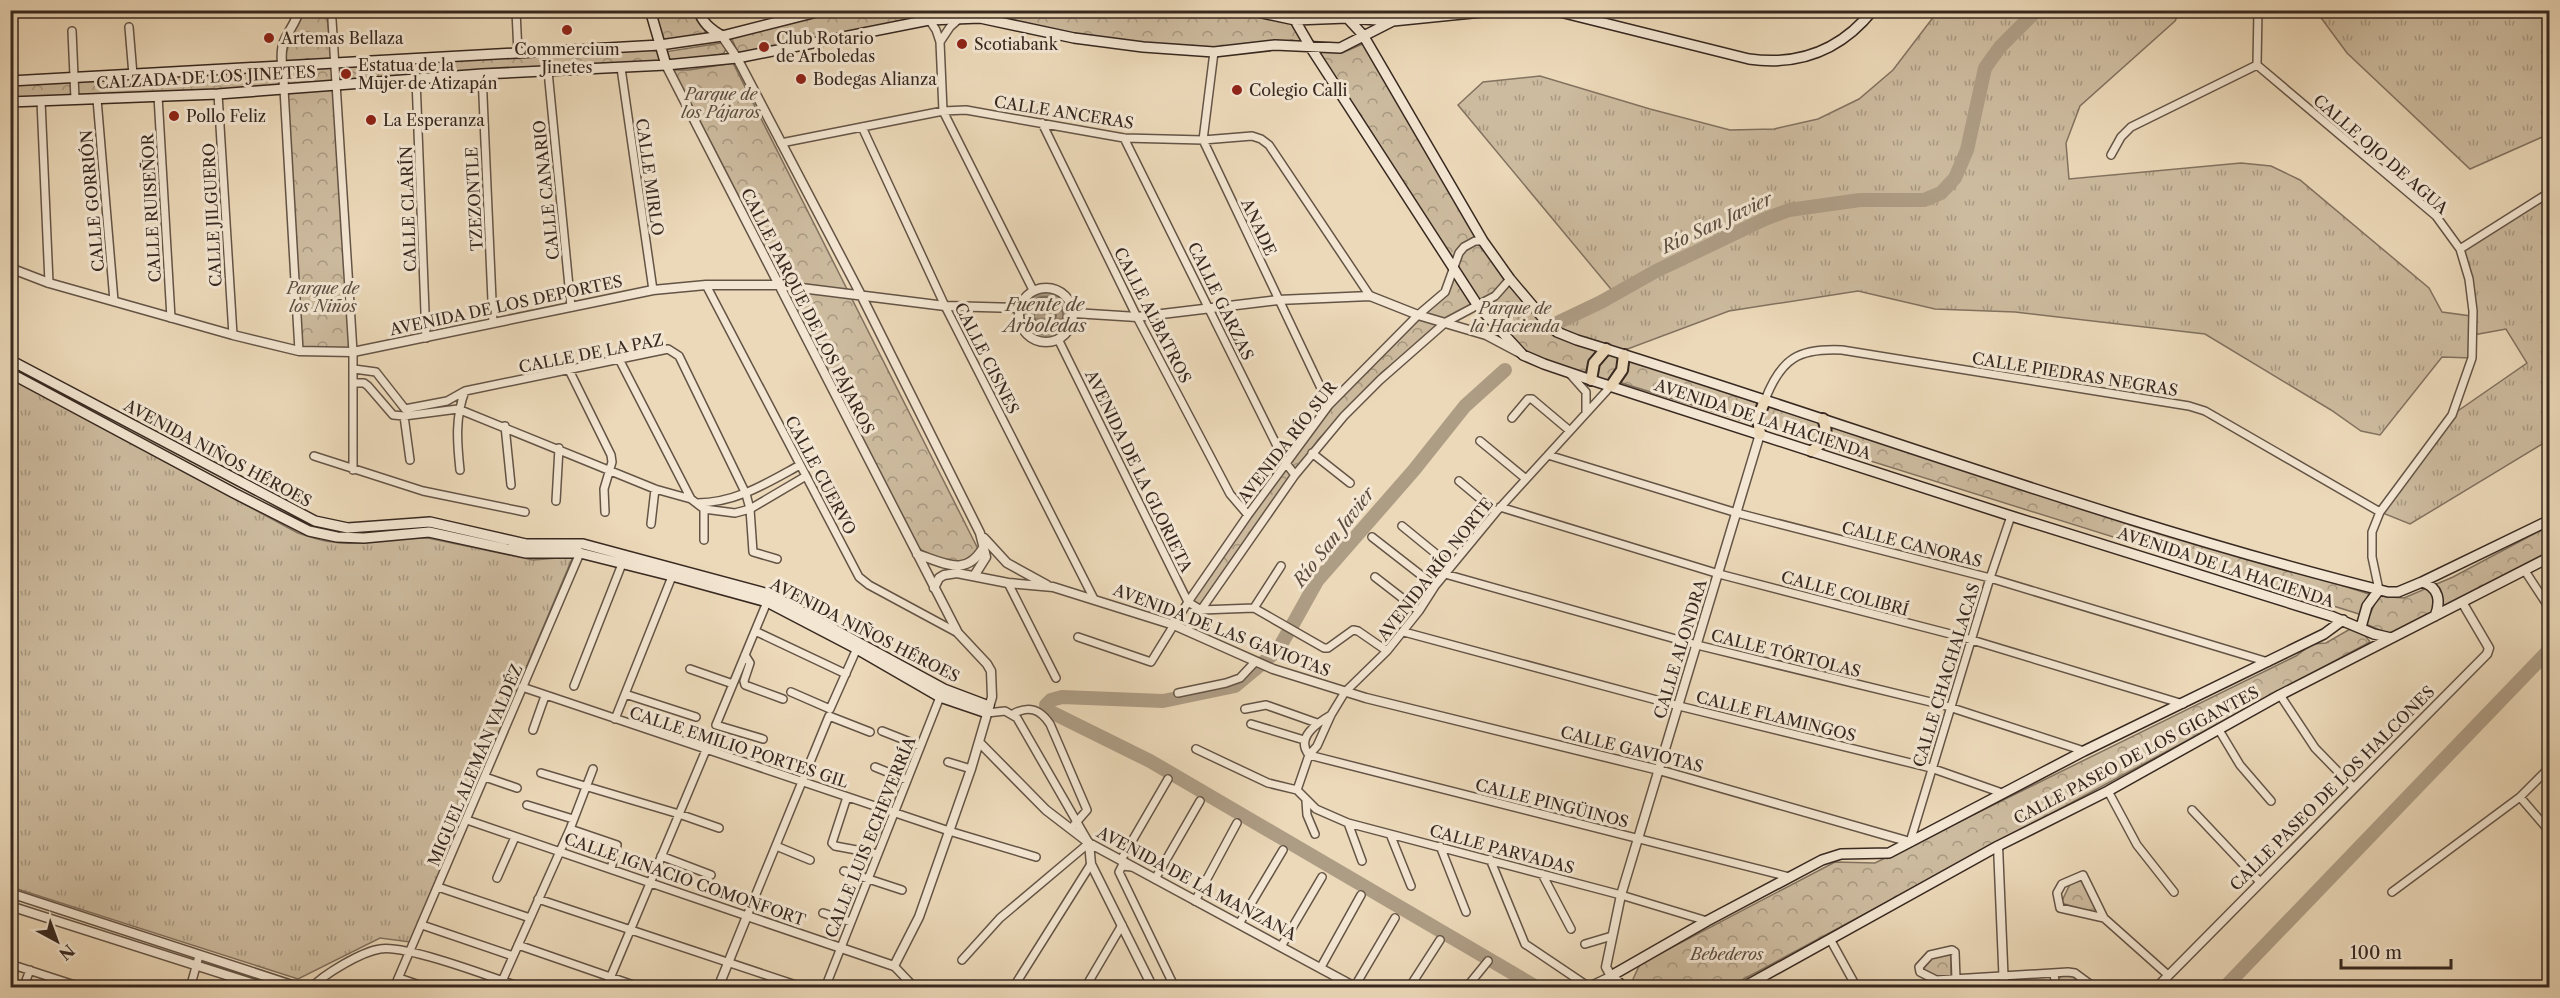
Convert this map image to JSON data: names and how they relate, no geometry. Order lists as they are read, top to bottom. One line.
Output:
{"streets":{"main road":["CALZADA DE LOS JINETES","CALLE PARQUE DE LOS PÁJAROS","AVENIDA DE LA HACIENDA","AVENIDA NIÑOS HÉROES","CALLE PASEO DE LOS GIGANTES"],"street":["CALLE ANCERAS","CALLE OJO DE AGUA","CALLE MIRLO","CALLE CANARIO","TZEZONTLE","CALLE GORRIÓN","CALLE RUISEÑOR","CALLE CLARÍN","CALLE JILGUERO","ANADE","CALLE GARZAS","AVENIDA DE LOS DEPORTES","CALLE ALBATROS","CALLE DE LA PAZ","CALLE CISNES","CALLE PIEDRAS NEGRAS","AVENIDA RÍO SUR","AVENIDA DE LA GLORIETA","CALLE CUERVO","CALLE CANORAS","AVENIDA RÍO NORTE","CALLE COLIBRÍ","AVENIDA DE LAS GAVIOTAS","CALLE ALONDRA","CALLE TÓRTOLAS","CALLE CHACHALACAS","CALLE FLAMINGOS","CALLE EMILIO PORTES GIL","CALLE GAVIOTAS","MIGUEL ALEMÁN VALDÉZ","CALLE PASEO DE LOS HALCONES","CALLE PINGÜINOS","CALLE LUIS ECHEVERRÍA","CALLE PARVADAS","CALLE IGNACIO COMONFORT","AVENIDA DE LA MANZANA"]},"crossings":[["CALZADA DE LOS JINETES","CALLE MIRLO"],["CALZADA DE LOS JINETES","CALLE CANARIO"],["CALZADA DE LOS JINETES","TZEZONTLE"],["CALZADA DE LOS JINETES","CALLE GORRIÓN"],["CALZADA DE LOS JINETES","CALLE RUISEÑOR"],["CALZADA DE LOS JINETES","CALLE CLARÍN"],["CALZADA DE LOS JINETES","CALLE JILGUERO"],["CALZADA DE LOS JINETES","CALLE PARQUE DE LOS PÁJAROS"],["CALZADA DE LOS JINETES","AVENIDA DE LA HACIENDA"],["CALLE ANCERAS","ANADE"],["CALLE ANCERAS","CALLE GARZAS"],["CALLE ANCERAS","CALLE ALBATROS"],["CALLE ANCERAS","CALLE CISNES"],["CALLE OJO DE AGUA","CALLE PIEDRAS NEGRAS"],["CALLE OJO DE AGUA","AVENIDA DE LA HACIENDA"],["CALLE MIRLO","AVENIDA DE LOS DEPORTES"],["CALLE CANARIO","AVENIDA DE LOS DEPORTES"],["TZEZONTLE","AVENIDA DE LOS DEPORTES"],["CALLE GORRIÓN","AVENIDA DE LOS DEPORTES"],["CALLE RUISEÑOR","AVENIDA DE LOS DEPORTES"],["CALLE CLARÍN","AVENIDA DE LOS DEPORTES"],["CALLE JILGUERO","AVENIDA DE LOS DEPORTES"],["ANADE","AVENIDA RÍO SUR"],["CALLE GARZAS","AVENIDA RÍO SUR"],["AVENIDA DE LOS DEPORTES","CALLE PARQUE DE LOS PÁJAROS"],["AVENIDA DE LOS DEPORTES","CALLE CISNES"],["AVENIDA DE LOS DEPORTES","AVENIDA DE LA GLORIETA"],["AVENIDA DE LOS DEPORTES","CALLE CUERVO"],["CALLE PARQUE DE LOS PÁJAROS","AVENIDA NIÑOS HÉROES"],["CALLE PARQUE DE LOS PÁJAROS","CALLE CUERVO"],["CALLE PARQUE DE LOS PÁJAROS","AVENIDA DE LAS GAVIOTAS"],["CALLE PARQUE DE LOS PÁJAROS","CALLE EMILIO PORTES GIL"],["CALLE PARQUE DE LOS PÁJAROS","CALLE IGNACIO COMONFORT"],["CALLE PARQUE DE LOS PÁJAROS","AVENIDA DE LA MANZANA"],["CALLE ALBATROS","AVENIDA RÍO SUR"],["CALLE CISNES","AVENIDA DE LAS GAVIOTAS"],["CALLE PIEDRAS NEGRAS","AVENIDA DE LA HACIENDA"],["AVENIDA DE LA HACIENDA","AVENIDA RÍO SUR"],["AVENIDA DE LA HACIENDA","AVENIDA RÍO NORTE"],["AVENIDA DE LA HACIENDA","CALLE ALONDRA"],["AVENIDA DE LA HACIENDA","CALLE CHACHALACAS"],["AVENIDA DE LA HACIENDA","CALLE PASEO DE LOS GIGANTES"],["AVENIDA RÍO SUR","AVENIDA DE LA GLORIETA"],["AVENIDA RÍO SUR","AVENIDA DE LAS GAVIOTAS"],["AVENIDA NIÑOS HÉROES","MIGUEL ALEMÁN VALDÉZ"],["AVENIDA NIÑOS HÉROES","CALLE LUIS ECHEVERRÍA"],["AVENIDA NIÑOS HÉROES","AVENIDA DE LA MANZANA"],["CALLE CANORAS","AVENIDA RÍO NORTE"],["CALLE CANORAS","CALLE ALONDRA"],["CALLE CANORAS","CALLE CHACHALACAS"],["CALLE CANORAS","CALLE PASEO DE LOS GIGANTES"],["AVENIDA RÍO NORTE","CALLE COLIBRÍ"],["AVENIDA RÍO NORTE","AVENIDA DE LAS GAVIOTAS"],["AVENIDA RÍO NORTE","CALLE TÓRTOLAS"],["AVENIDA RÍO NORTE","CALLE FLAMINGOS"],["AVENIDA RÍO NORTE","CALLE GAVIOTAS"],["AVENIDA RÍO NORTE","CALLE PINGÜINOS"],["AVENIDA RÍO NORTE","CALLE PARVADAS"],["CALLE COLIBRÍ","CALLE ALONDRA"],["CALLE COLIBRÍ","CALLE CHACHALACAS"],["CALLE COLIBRÍ","CALLE PASEO DE LOS GIGANTES"],["AVENIDA DE LAS GAVIOTAS","CALLE GAVIOTAS"],["CALLE ALONDRA","CALLE TÓRTOLAS"],["CALLE ALONDRA","CALLE FLAMINGOS"],["CALLE ALONDRA","CALLE GAVIOTAS"],["CALLE ALONDRA","CALLE PASEO DE LOS GIGANTES"],["CALLE ALONDRA","CALLE PINGÜINOS"],["CALLE ALONDRA","CALLE PARVADAS"],["CALLE TÓRTOLAS","CALLE CHACHALACAS"],["CALLE TÓRTOLAS","CALLE PASEO DE LOS GIGANTES"],["CALLE CHACHALACAS","CALLE FLAMINGOS"],["CALLE CHACHALACAS","CALLE GAVIOTAS"],["CALLE CHACHALACAS","CALLE PASEO DE LOS GIGANTES"],["CALLE FLAMINGOS","CALLE PASEO DE LOS GIGANTES"],["CALLE EMILIO PORTES GIL","MIGUEL ALEMÁN VALDÉZ"],["CALLE EMILIO PORTES GIL","CALLE LUIS ECHEVERRÍA"],["CALLE GAVIOTAS","CALLE PASEO DE LOS GIGANTES"],["CALLE PASEO DE LOS GIGANTES","CALLE PASEO DE LOS HALCONES"],["CALLE PASEO DE LOS GIGANTES","CALLE PINGÜINOS"],["CALLE PASEO DE LOS GIGANTES","CALLE PARVADAS"],["MIGUEL ALEMÁN VALDÉZ","CALLE IGNACIO COMONFORT"],["CALLE LUIS ECHEVERRÍA","CALLE IGNACIO COMONFORT"]],"water":["Río San Javier","Fuente de Arboledas"],"parks":["Parque de los Pájaros","Parque de los Niños","Parque de la Hacienda","Bebederos"],"places":["Commercium Jinetes","Artemas Bellaza","Scotiabank","Club Rotario de Arboledas","Estatua de la Mujer de Atizapán","Bodegas Alianza","Colegio Calli","Pollo Feliz","La Esperanza"],"scale_bar":"100 m","north":"bottom right"}
